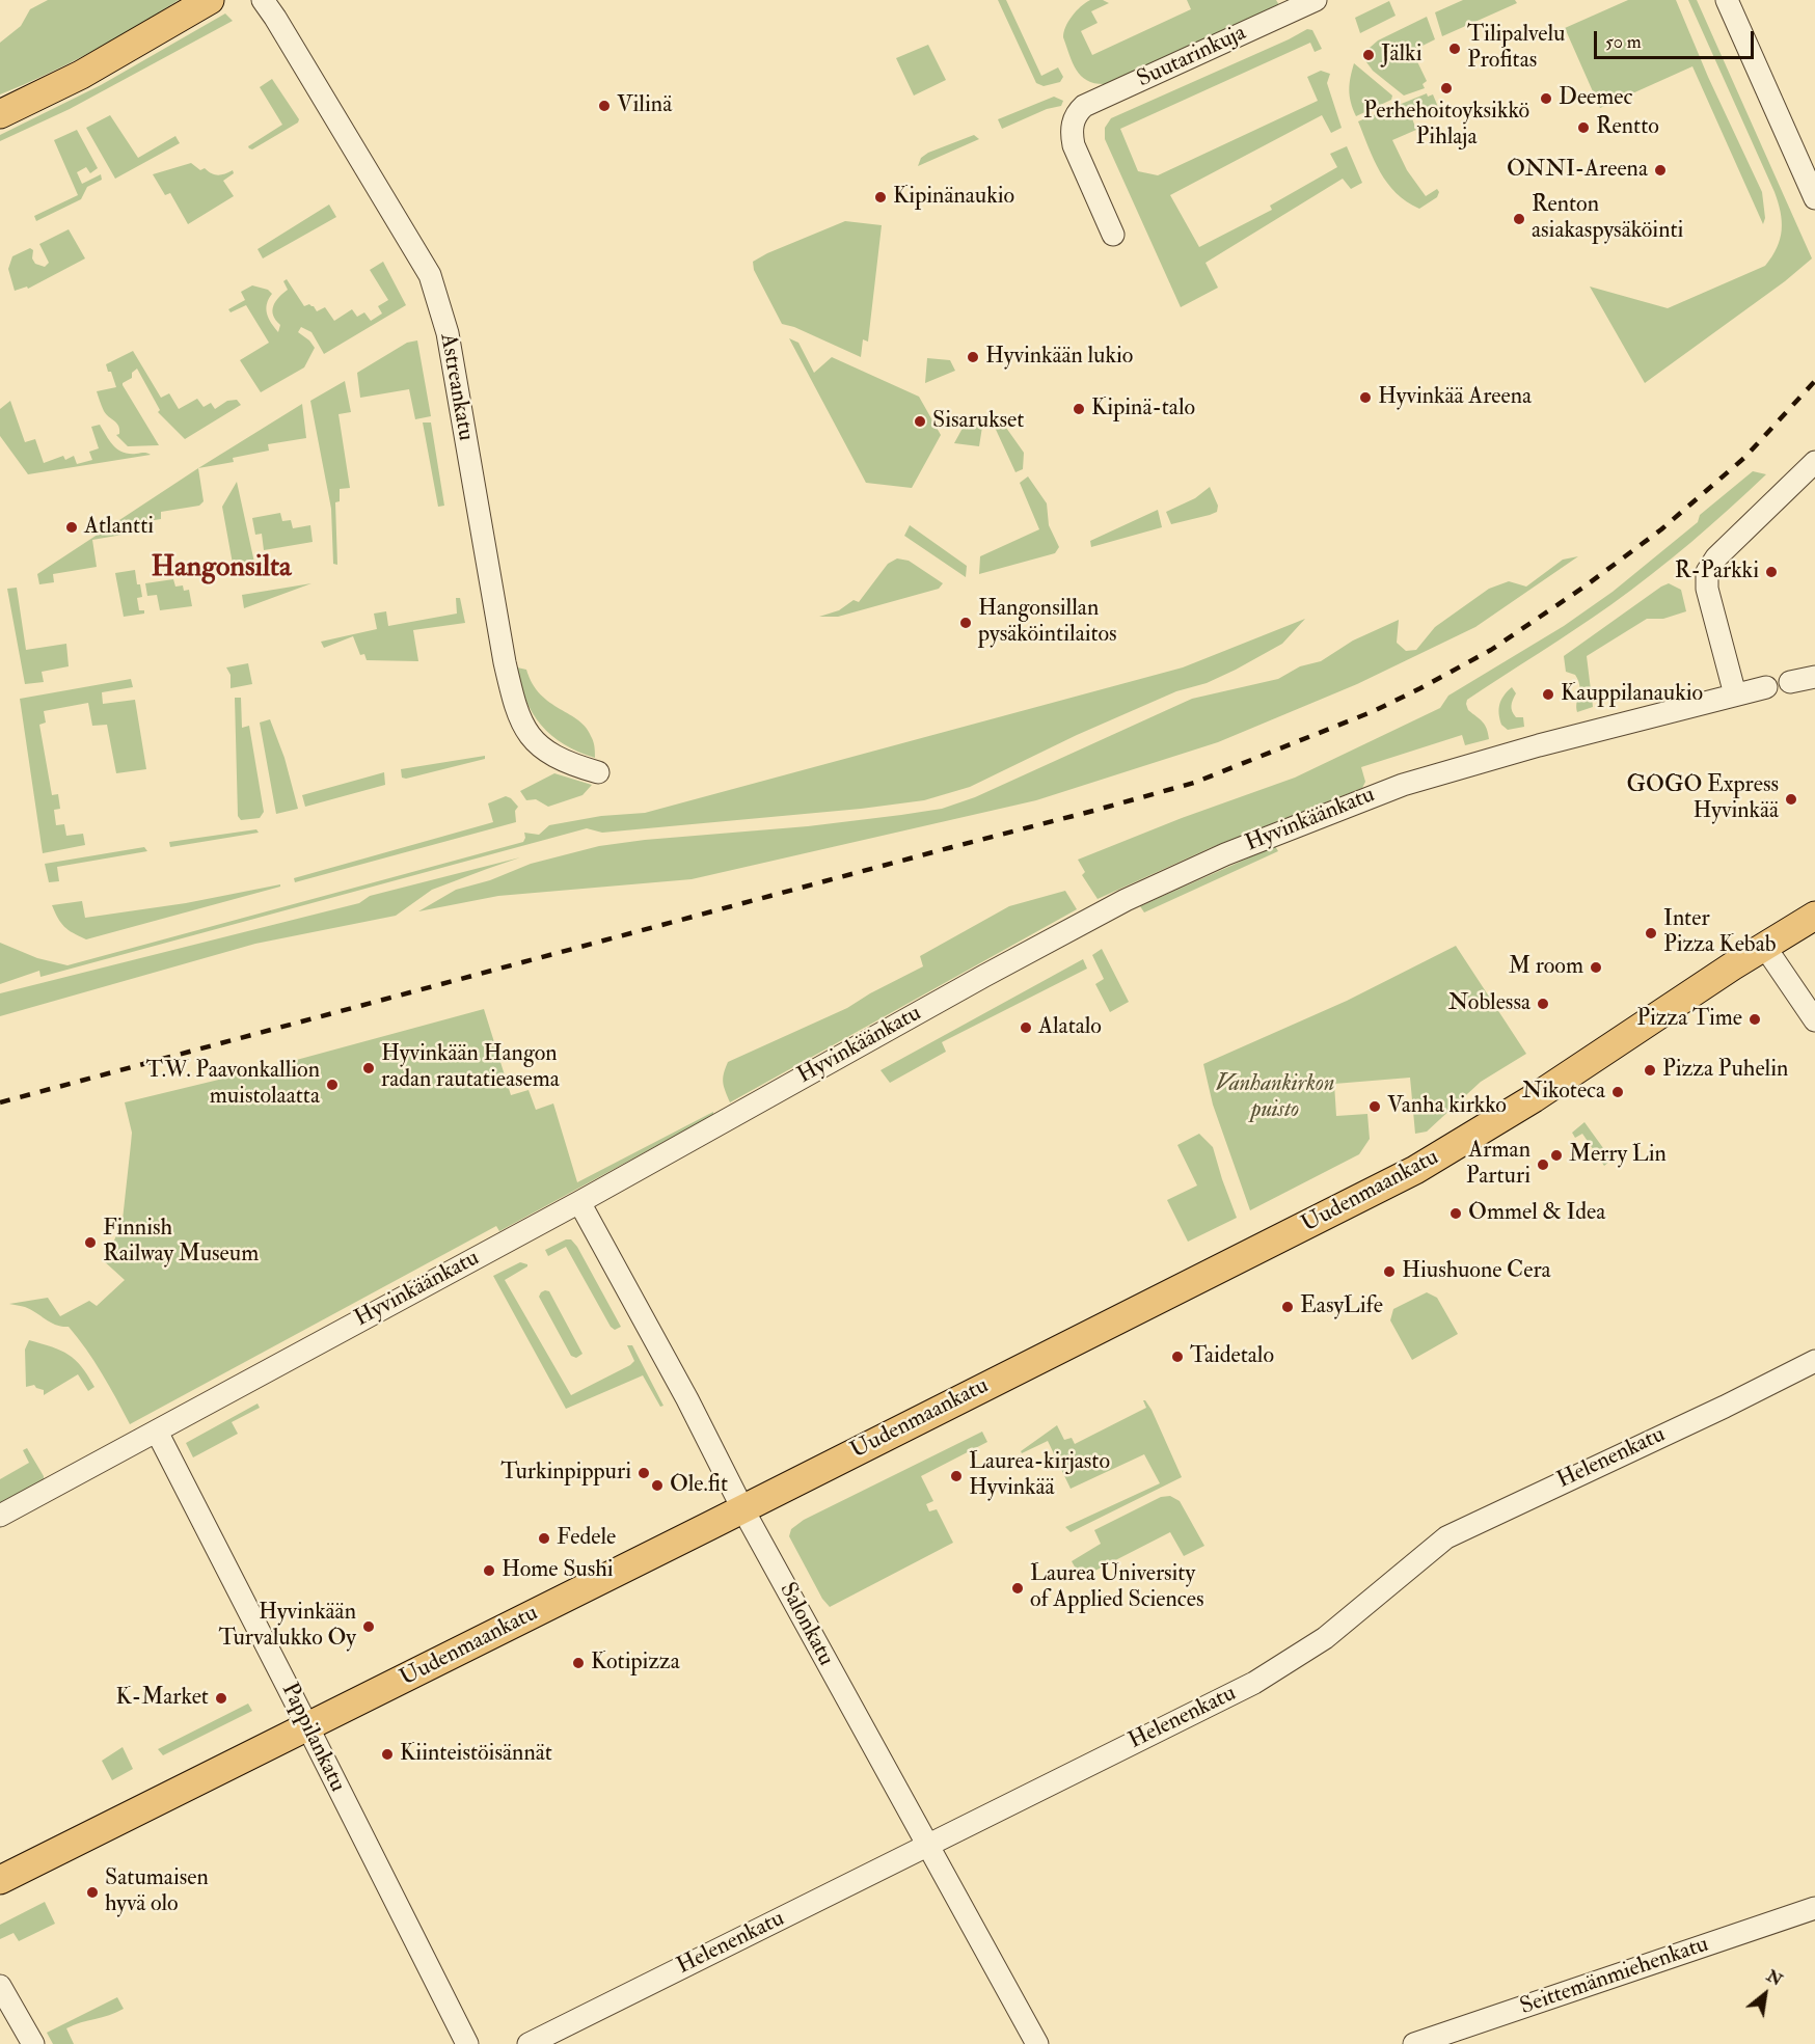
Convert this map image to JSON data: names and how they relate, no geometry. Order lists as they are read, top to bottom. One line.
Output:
{"streets":{"main road":["Uudenmaankatu"],"street":["Suutarinkuja","Astreankatu","Hyvinkäänkatu","Helenenkatu","Salonkatu","Pappilankatu","Seittemänmiehenkatu"]},"crossings":[["Hyvinkäänkatu","Salonkatu"],["Hyvinkäänkatu","Pappilankatu"],["Uudenmaankatu","Salonkatu"],["Uudenmaankatu","Pappilankatu"],["Helenenkatu","Salonkatu"]],"districts":["Hangonsilta"],"parks":["Vanhankirkon puisto"],"places":["Tilipalvelu Profitas","Jälki","Perhehoitoyksikkö Pihlaja","Deemec","Vilinä","Rentto","ONNI-Areena","Kipinänaukio","Renton asiakaspysäköinti","Hyvinkään lukio","Hyvinkää Areena","Kipinä-talo","Sisarukset","Atlantti","R-Parkki","Hangonsillan pysäköintilaitos","Kauppilanaukio","GOGO Express Hyvinkää","Inter Pizza Kebab","M room","Noblessa","Pizza Time","Alatalo","Hyvinkään Hangon radan rautatieasema","Pizza Puhelin","T.W. Paavonkallion muistolaatta","Nikoteca","Vanha kirkko","Merry Lin","Arman Parturi","Ommel & Idea","Finnish Railway Museum","Hiushuone Cera","EasyLife","Taidetalo","Turkinpippuri","Laurea-kirjasto Hyvinkää","Ole.fit","Fedele","Home Sushi","Laurea University of Applied Sciences","Hyvinkään Turvalukko Oy","Kotipizza","K-Market","Kiinteistöisännät","Satumaisen hyvä olo"],"scale_bar":"50 m","north":"top right"}
